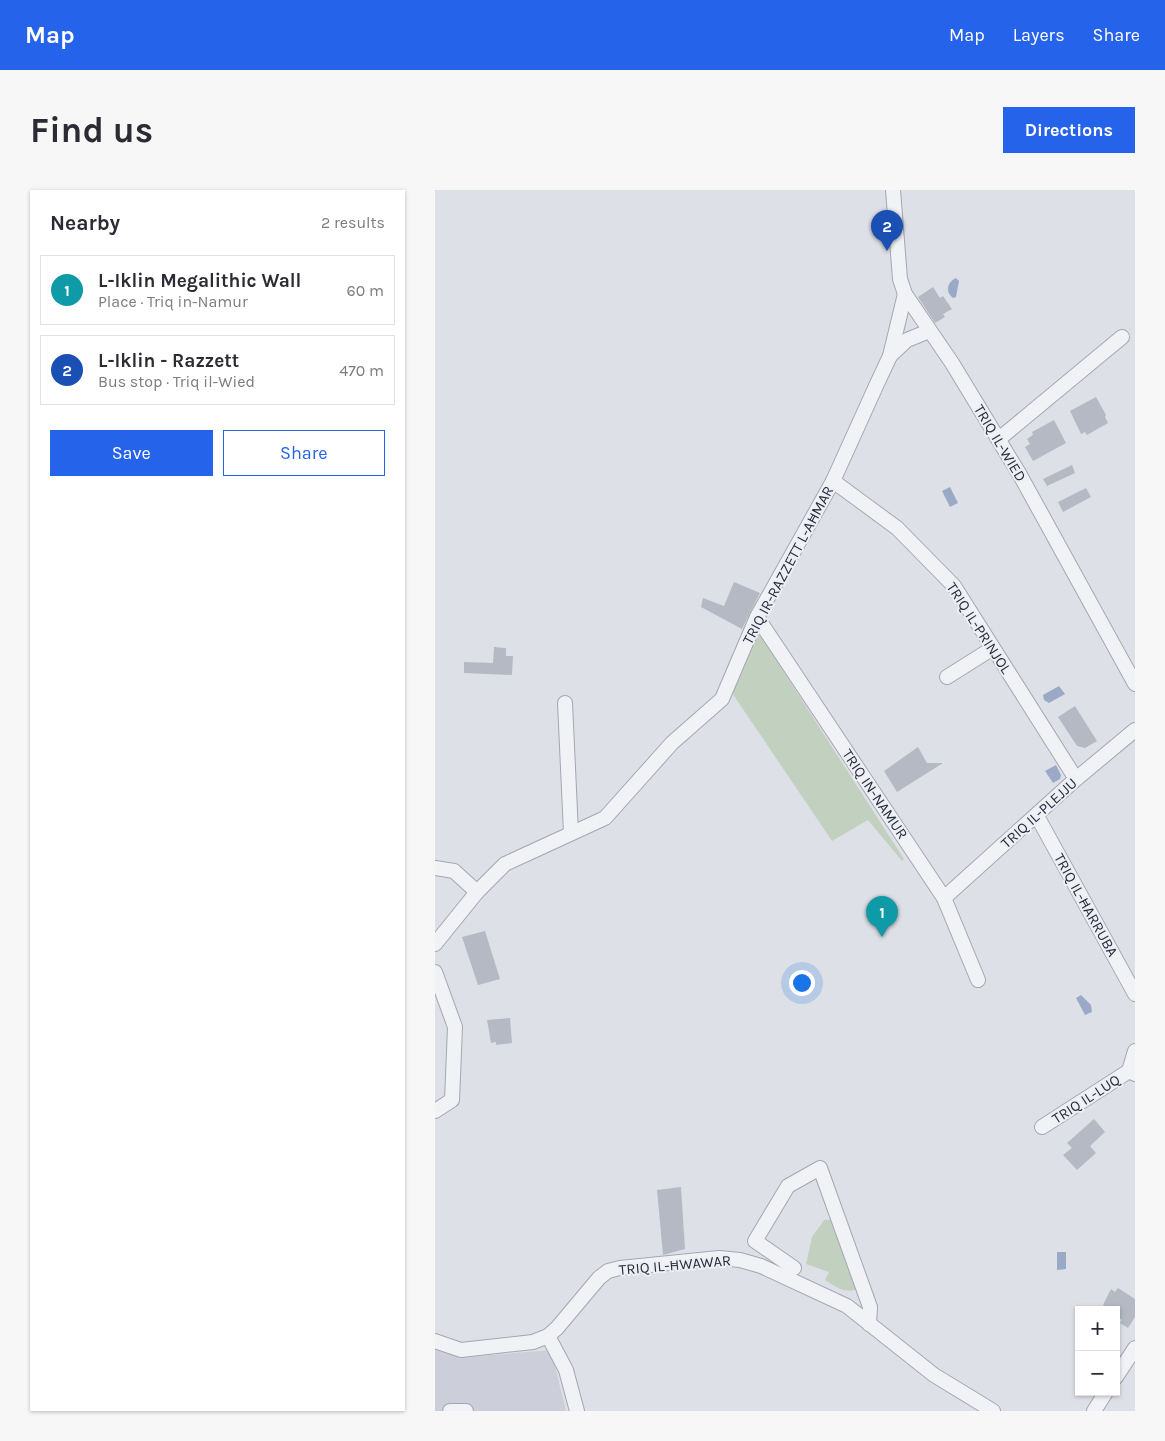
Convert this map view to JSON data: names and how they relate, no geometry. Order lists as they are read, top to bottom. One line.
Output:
{"streets":{"street":["TRIQ IL-WIED","TRIQ IR-RAZZETT L-AĦMAR","TRIQ IL-PRINJOL","TRIQ IN-NAMUR","TRIQ IL-PLEJJU","TRIQ IL-ĦARRUBA","TRIQ IL-LUQ","TRIQ IL-ĦWAWAR"]},"crossings":[["TRIQ IL-WIED","TRIQ IR-RAZZETT L-AĦMAR"],["TRIQ IR-RAZZETT L-AĦMAR","TRIQ IL-PRINJOL"],["TRIQ IR-RAZZETT L-AĦMAR","TRIQ IN-NAMUR"],["TRIQ IL-PRINJOL","TRIQ IL-PLEJJU"],["TRIQ IN-NAMUR","TRIQ IL-PLEJJU"],["TRIQ IL-PLEJJU","TRIQ IL-ĦARRUBA"]],"page":{"header":"Map","nav":["Map","Layers","Share"],"buttons":["Directions",["Save","Share"]],"title":"Find us","heading":["Nearby","2 results"],"pins":["2","1"],"list":[{"mark":"1","name":"L-Iklin Megalithic Wall","note":"Place · Triq in-Namur","value":"60 m"},{"mark":"2","name":"L-Iklin - Razzett","note":"Bus stop · Triq il-Wied","value":"470 m"}],"map_buttons":["+","−"]}}
